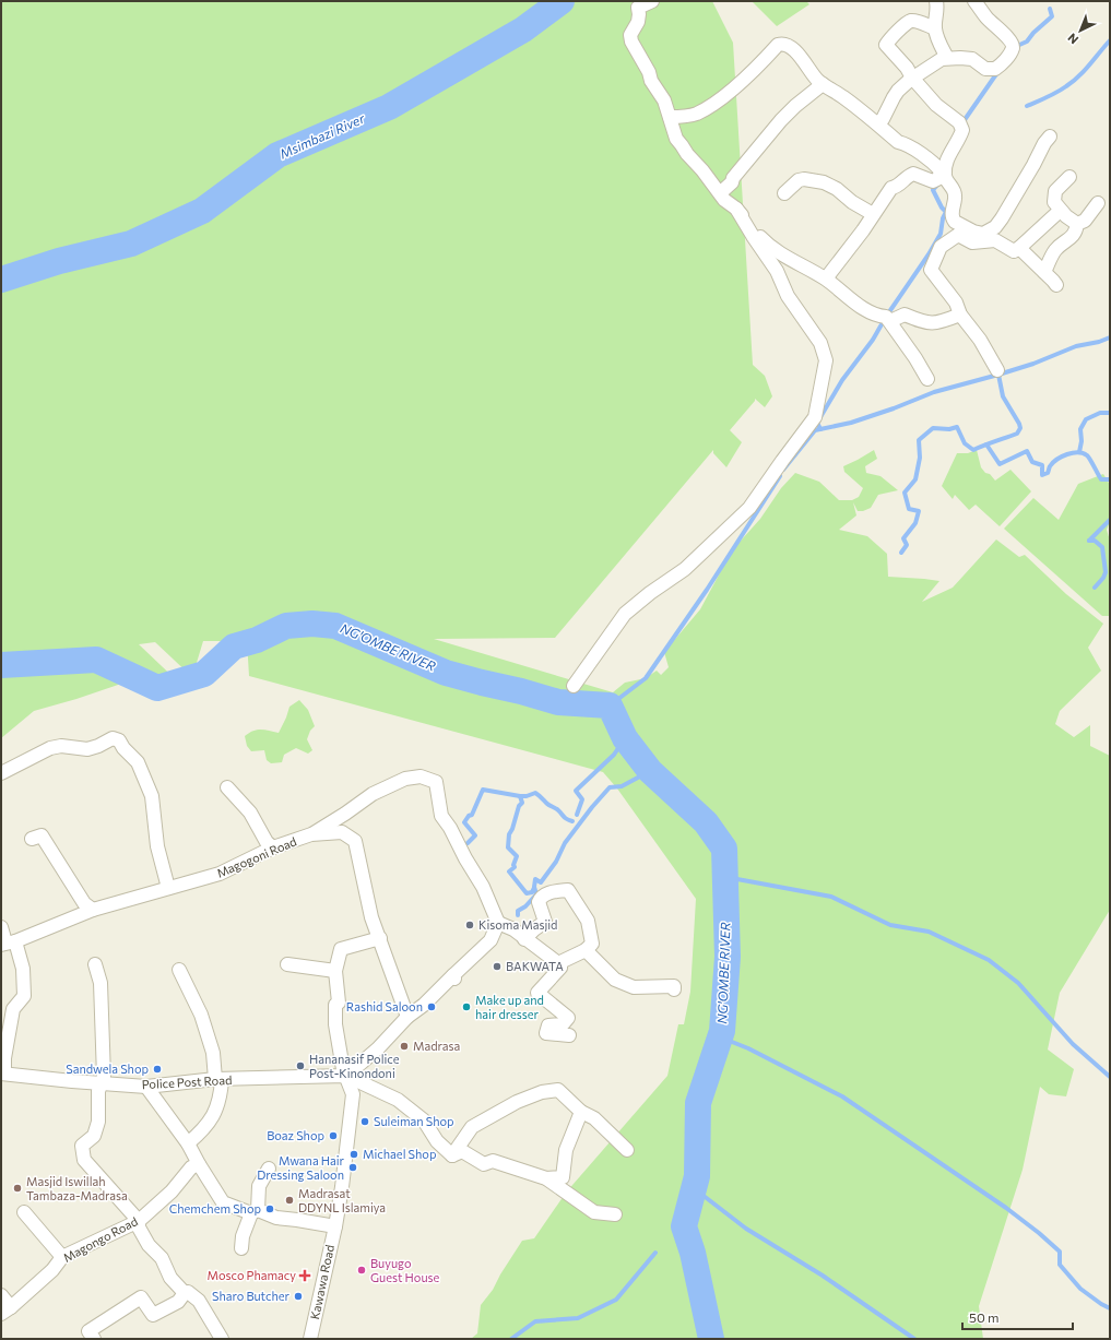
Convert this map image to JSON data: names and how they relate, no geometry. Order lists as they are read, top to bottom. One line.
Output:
{"streets":{"street":["Magogoni Road","Police Post Road","Magongo Road","Kawawa Road"]},"crossings":[["Magogoni Road","Kawawa Road"],["Police Post Road","Kawawa Road"]],"water":["Msimbazi River","NG'OMBE RIVER"],"places":{"other":["Kisoma Masjid","BAKWATA","Rashid Saloon","Make up and hair dresser","Madrasa","Hananasif Police Post-Kinondoni","Sandwela Shop","Suleiman Shop","Boaz Shop","Michael Shop","Mwana Hair Dressing Saloon","Masjid Iswillah Tambaza-Madrasa","Madrasat DDYNL Islamiya","Chemchem Shop","Buyugo Guest House","Sharo Butcher"],"health":["Mosco Phamacy"]},"scale_bar":"50 m","north":"bottom left"}
